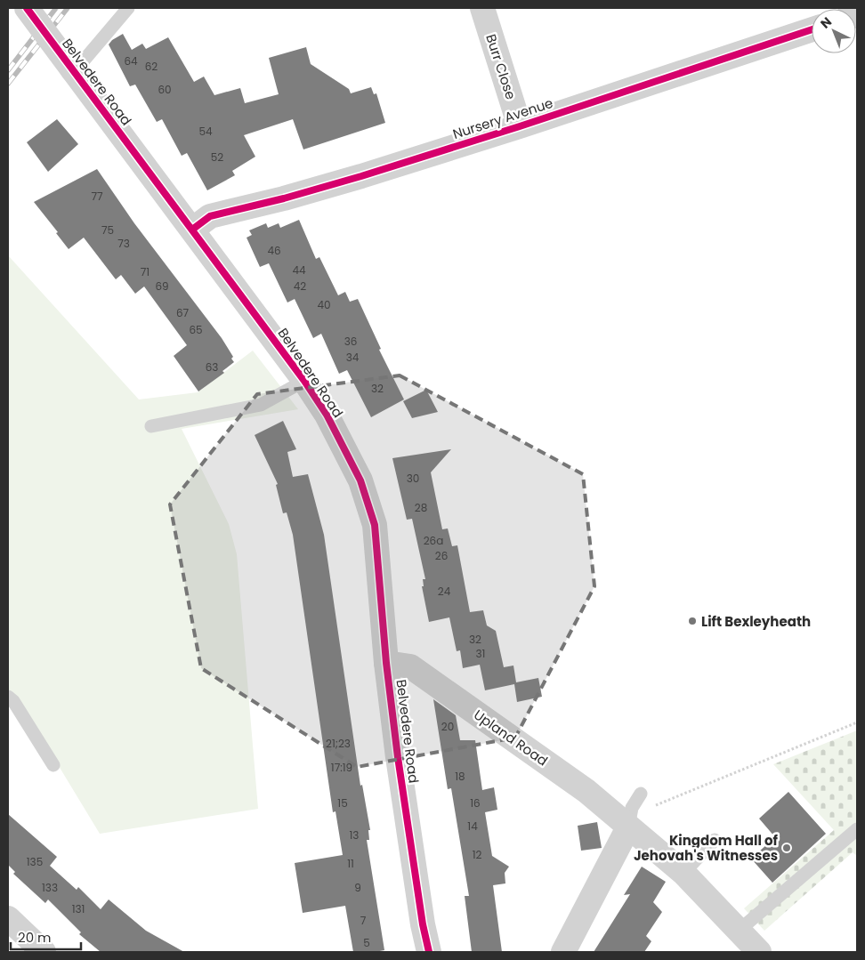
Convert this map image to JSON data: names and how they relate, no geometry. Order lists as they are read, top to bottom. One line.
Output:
{"streets":{"street":["Burr Close","Belvedere Road","Nursery Avenue","Upland Road"]},"crossings":[["Burr Close","Nursery Avenue"],["Belvedere Road","Nursery Avenue"],["Belvedere Road","Upland Road"]],"places":["Lift Bexleyheath","Kingdom Hall of Jehovah's Witnesses"],"house_numbers":["64","62","60","54","52","77","75","73","46","44","71","69","42","40","67","65","36","34","63","32","30","28","26a","26","24","32","31","20","21;23","17:19","18","15","16","14","13","12","135","11","133","9","131","7","5"],"scale_bar":"20 m","north":"top left"}
